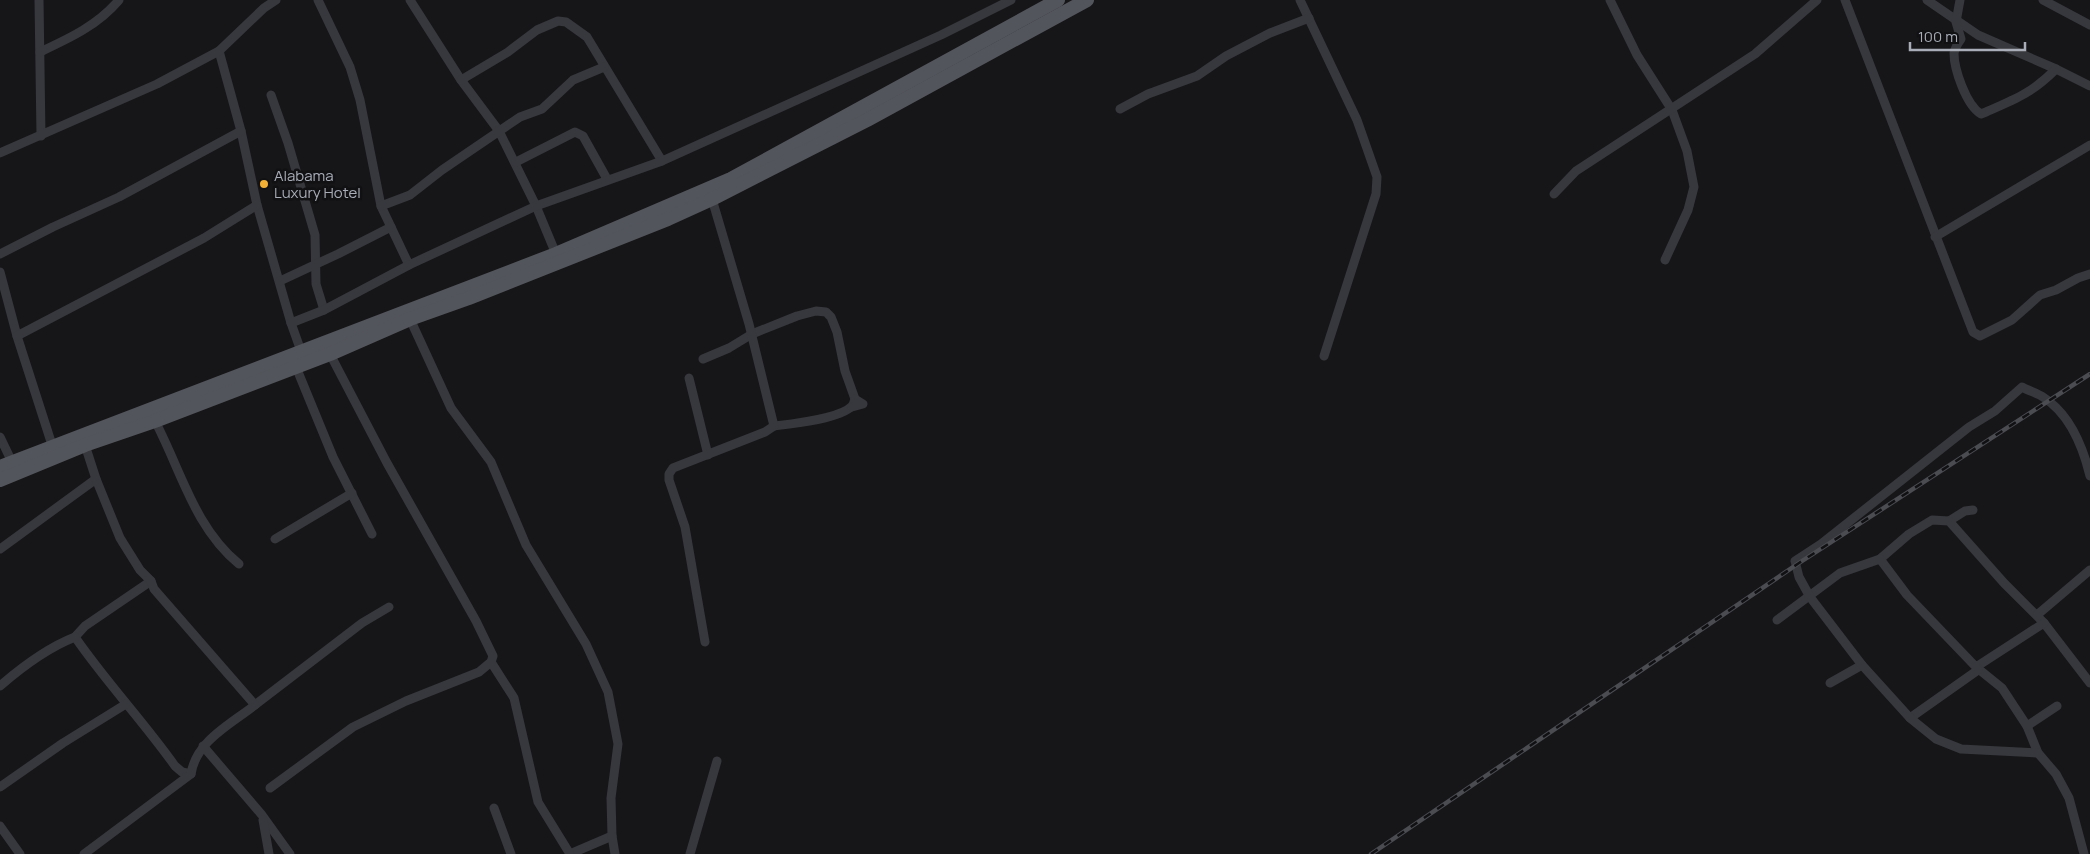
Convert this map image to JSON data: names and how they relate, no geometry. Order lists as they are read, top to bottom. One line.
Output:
{"places":["Alabama Luxury Hotel"],"scale_bar":"100 m"}
